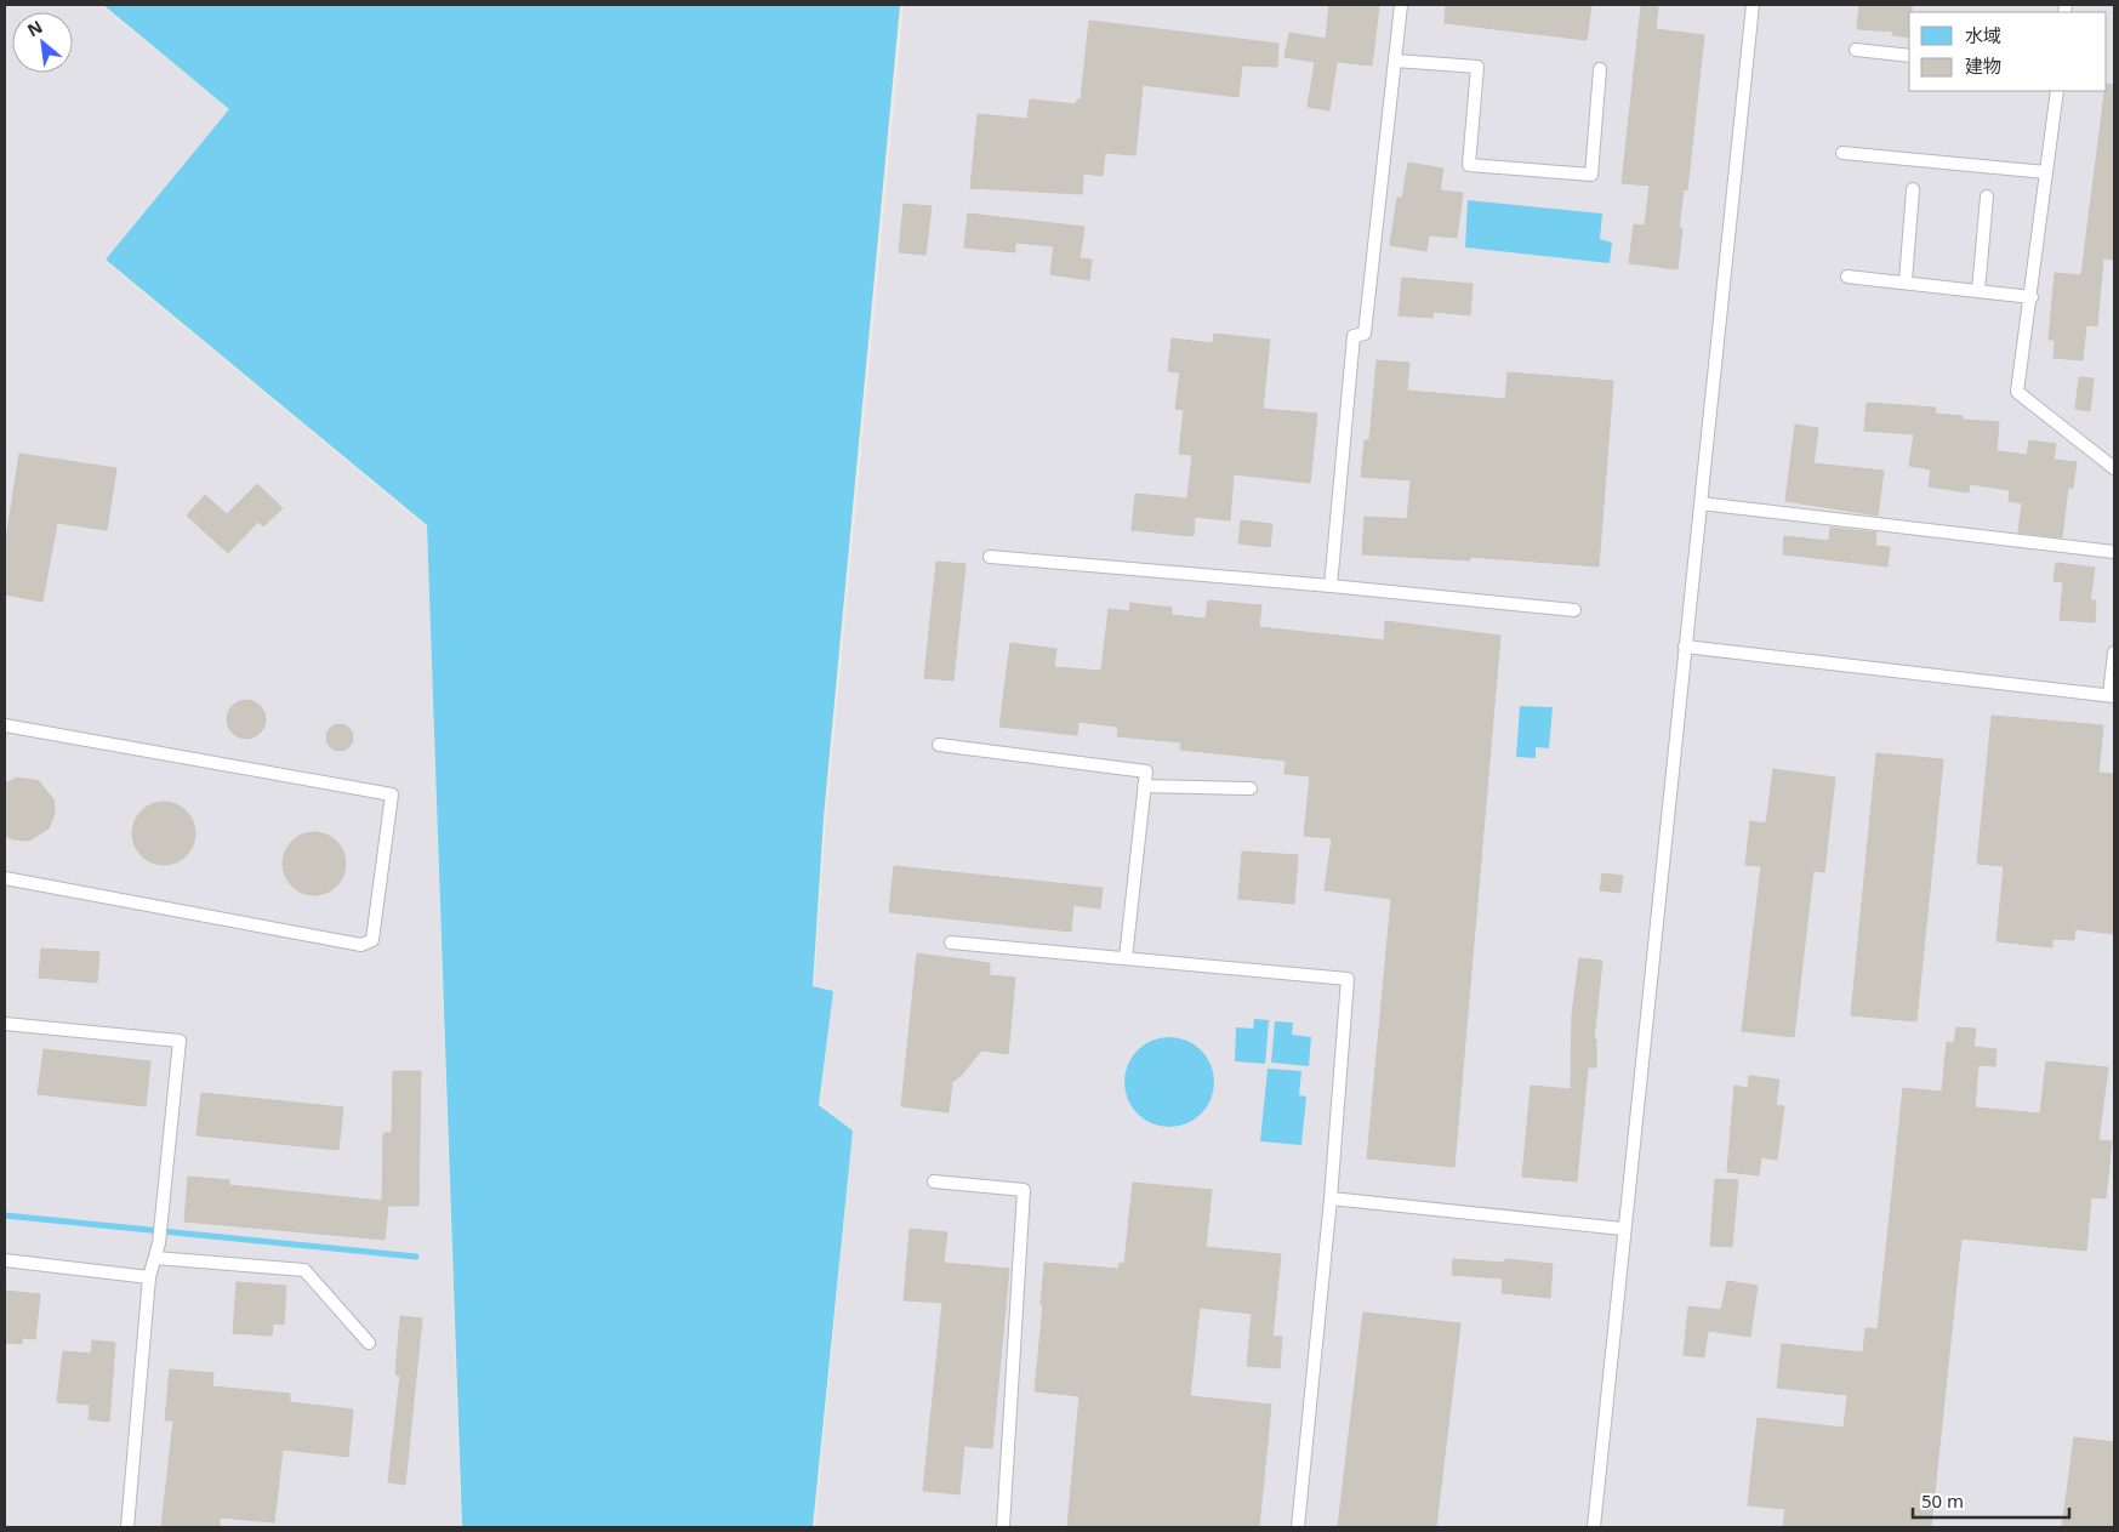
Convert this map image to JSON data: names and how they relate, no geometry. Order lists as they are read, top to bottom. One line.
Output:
{"legend":["水域","建物"],"scale_bar":"50 m","north":"top left"}
